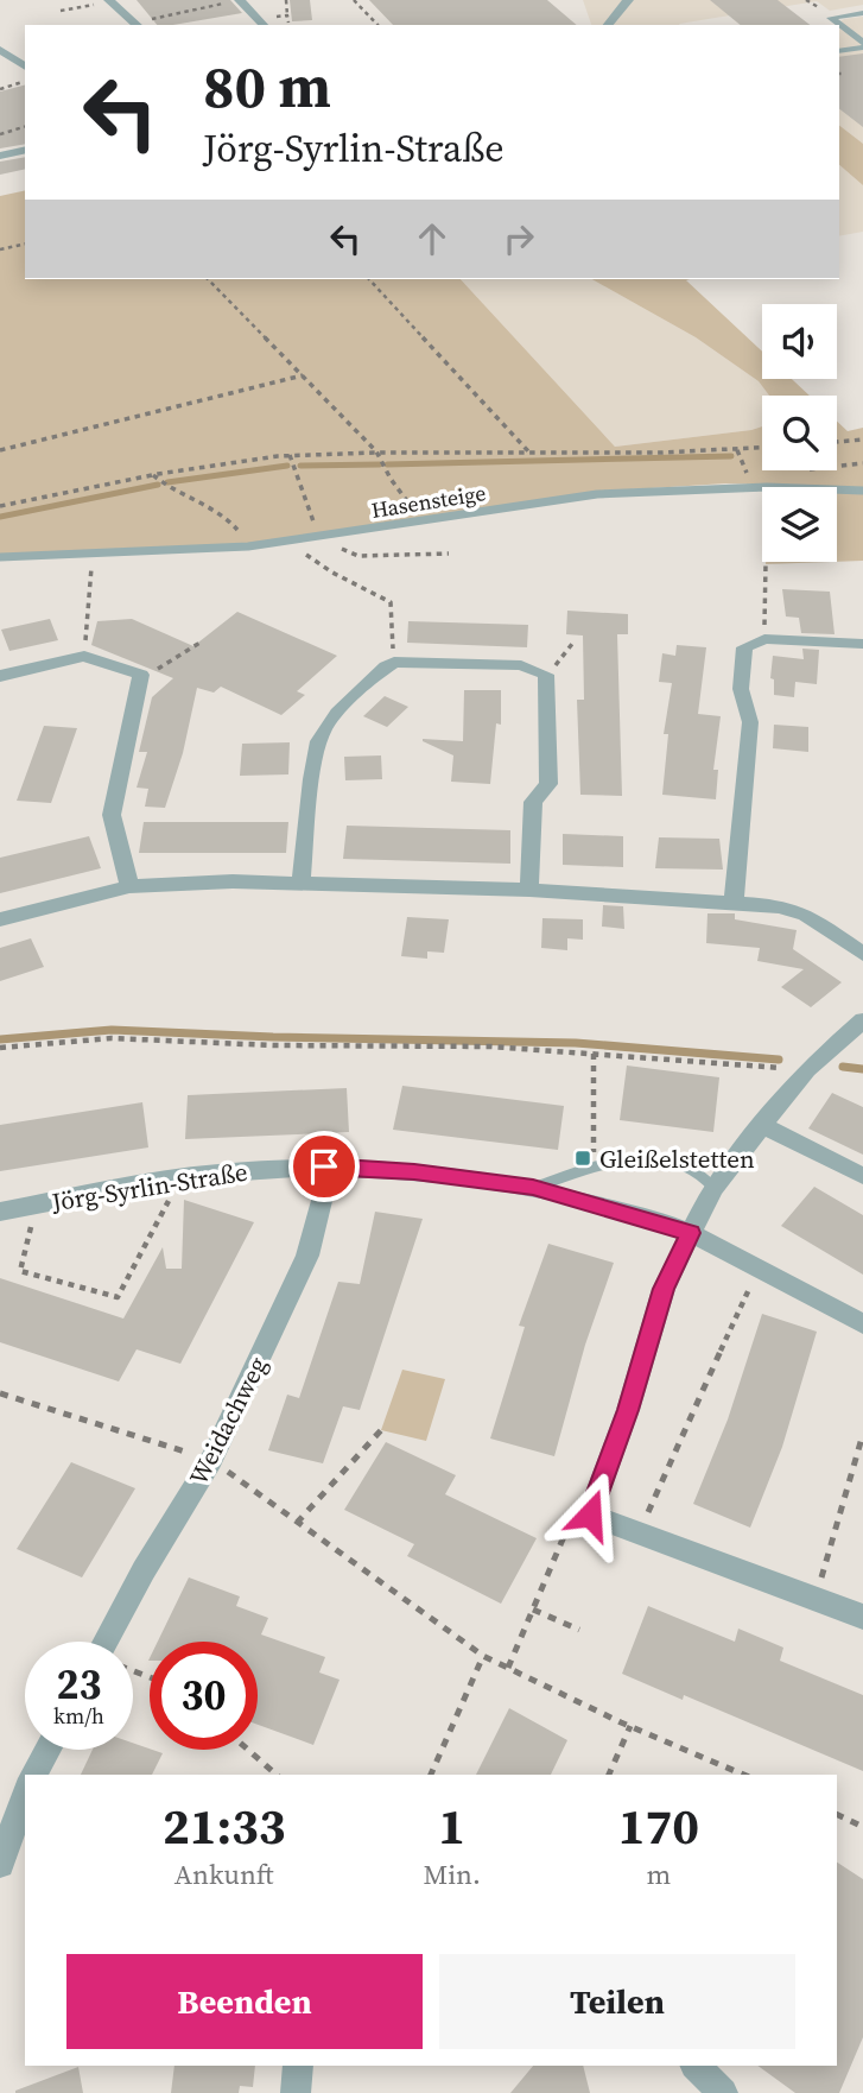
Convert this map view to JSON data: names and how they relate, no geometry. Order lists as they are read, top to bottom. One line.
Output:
{"streets":{"street":["Jörg-Syrlin-Straße","Weidachweg"],"lane":["Hasensteige"]},"crossings":[["Jörg-Syrlin-Straße","Weidachweg"]],"places":{"transit":["Gleißelstetten"]},"page":{"turn":["80 m","Jörg-Syrlin-Straße"],"speed":"23 km/h","limit":"30","eta":["21:33","Ankunft","1","Min.","170","m"],"buttons":["Beenden","Teilen"]}}
